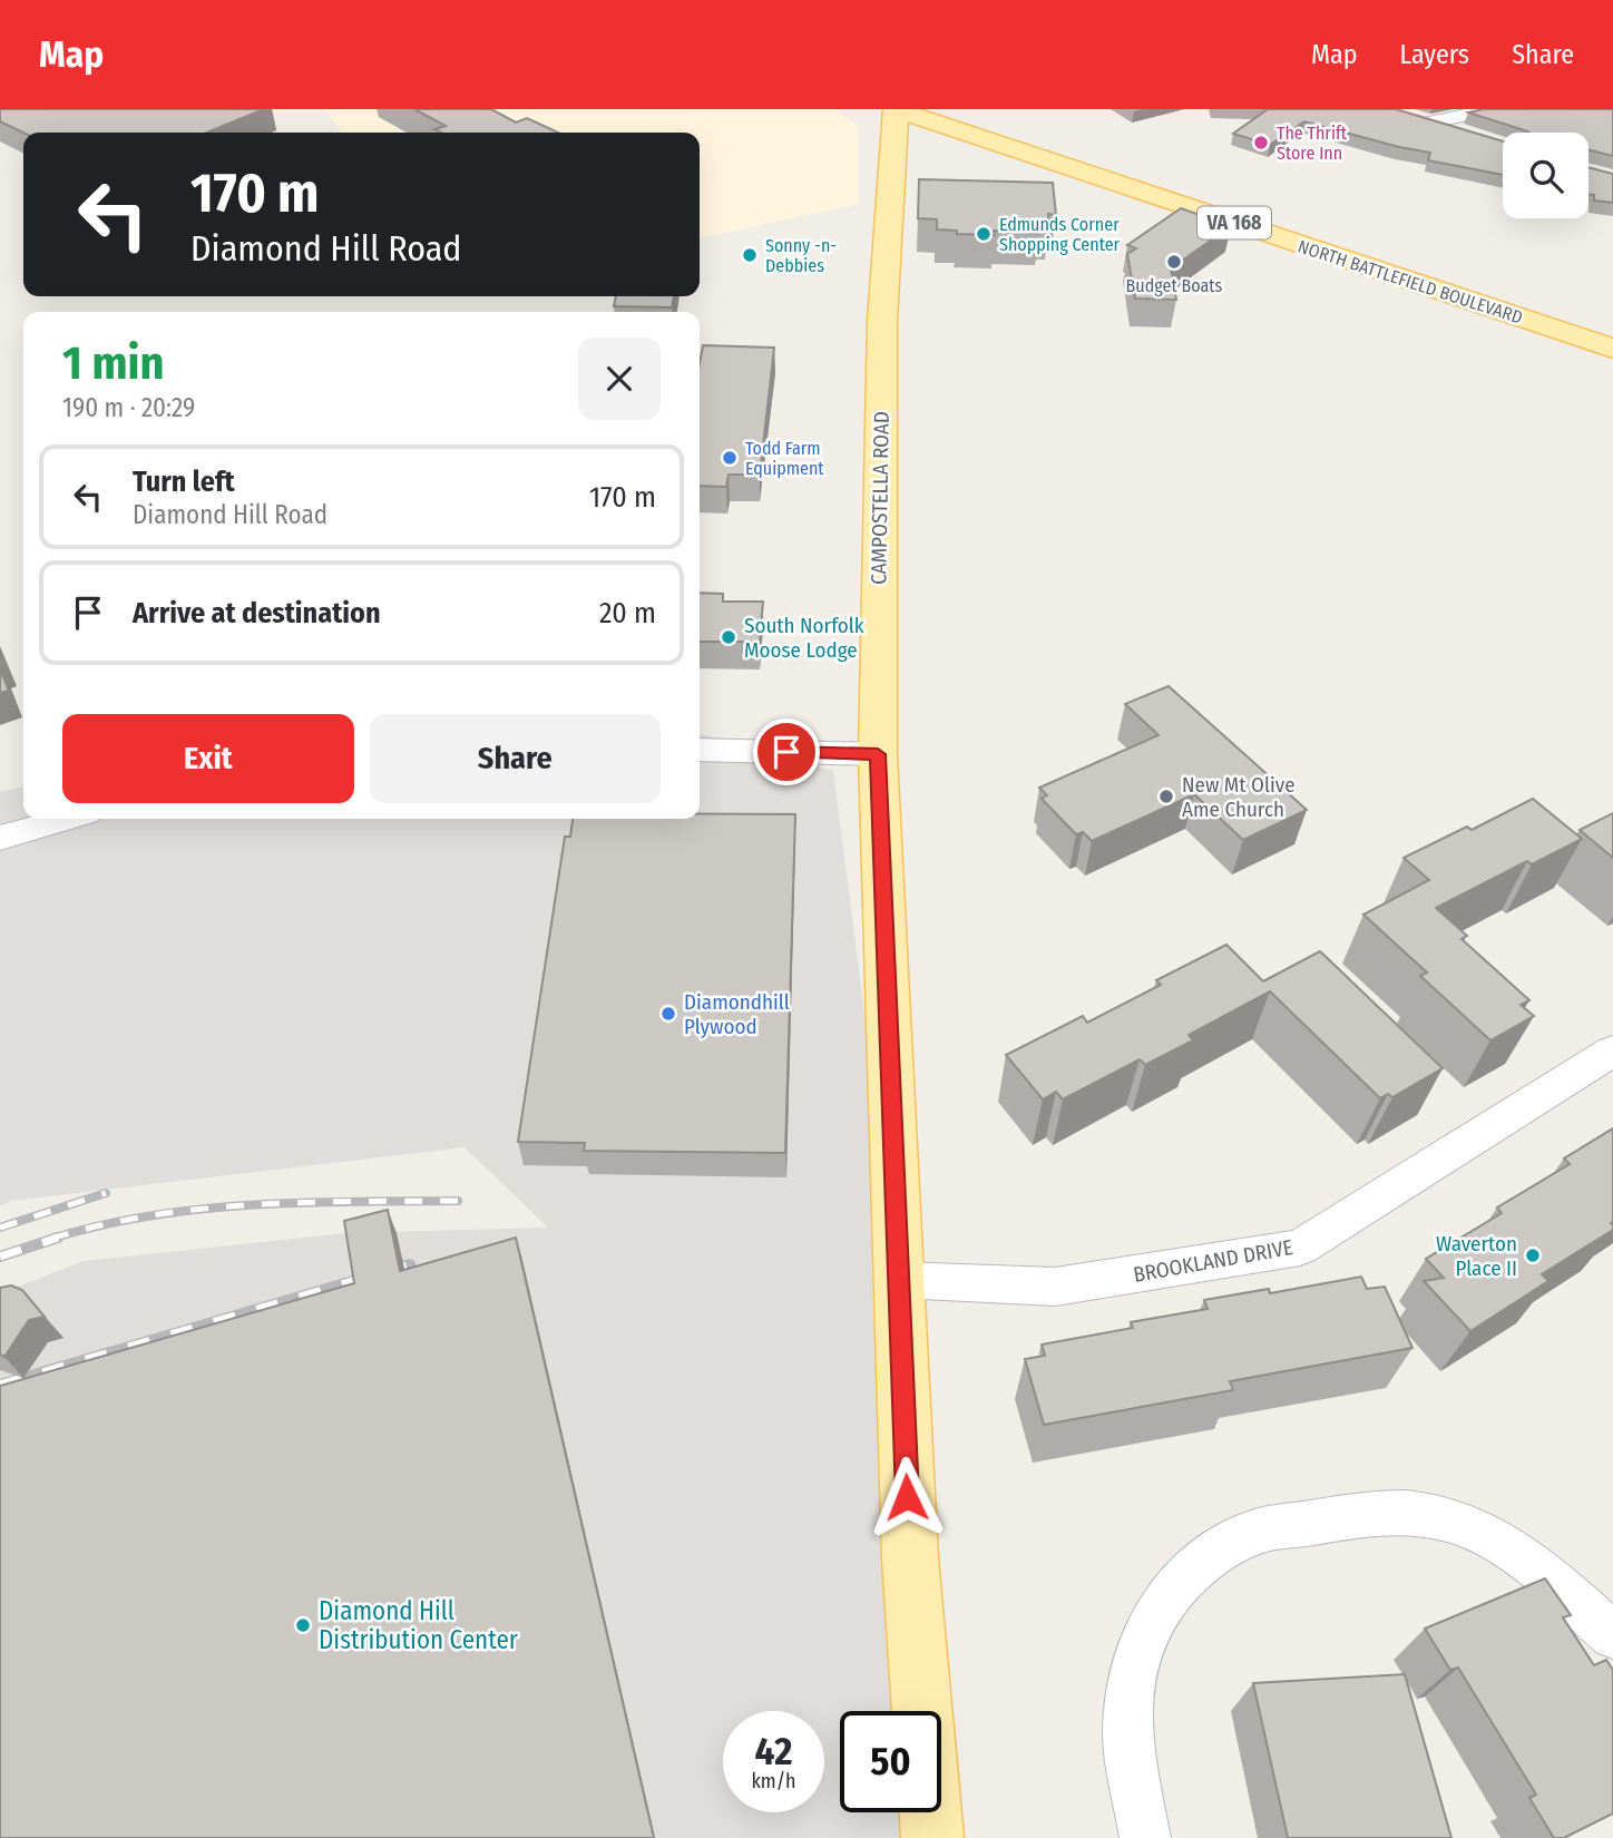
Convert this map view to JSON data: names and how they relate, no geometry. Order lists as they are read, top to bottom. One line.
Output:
{"streets":{"main road":["VA 168","NORTH BATTLEFIELD BOULEVARD","CAMPOSTELLA ROAD"],"street":["BROOKLAND DRIVE"]},"crossings":[["NORTH BATTLEFIELD BOULEVARD","CAMPOSTELLA ROAD"],["CAMPOSTELLA ROAD","BROOKLAND DRIVE"]],"places":["The Thrift Store Inn","Edmunds Corner Shopping Center","Sonny -n- Debbies","Budget Boats","Todd Farm Equipment","South Norfolk Moose Lodge","New Mt Olive Ame Church","Diamondhill Plywood","Waverton Place II","Diamond Hill Distribution Center"],"page":{"header":"Map","nav":["Map","Layers","Share"],"turn":["170 m","Diamond Hill Road"],"heading":["1 min","190 m · 20:29"],"list":[{"name":"Turn left","note":"Diamond Hill Road","value":"170 m"},{"name":"Arrive at destination","value":"20 m"}],"buttons":["Exit","Share"],"speed":"42 km/h","limit":"50"}}
